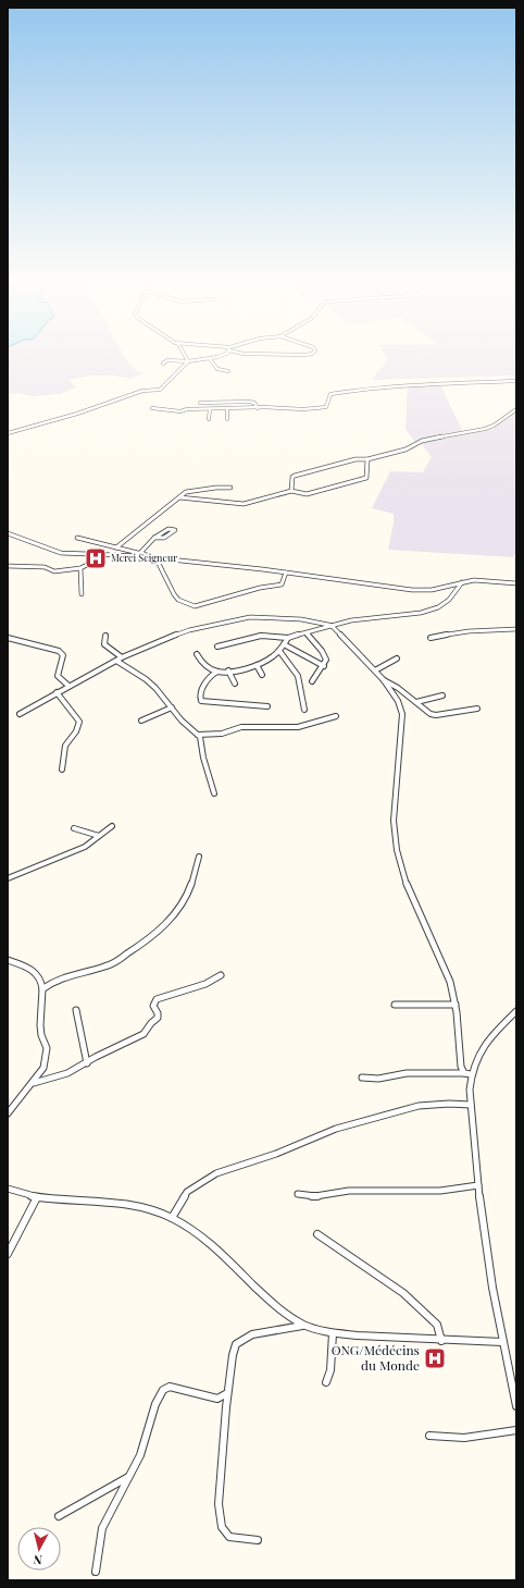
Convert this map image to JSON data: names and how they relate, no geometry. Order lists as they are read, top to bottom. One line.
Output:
{"places":{"hospital":["Merci Seigneur","ONG/Médécins du Monde"]},"north":"bottom"}
